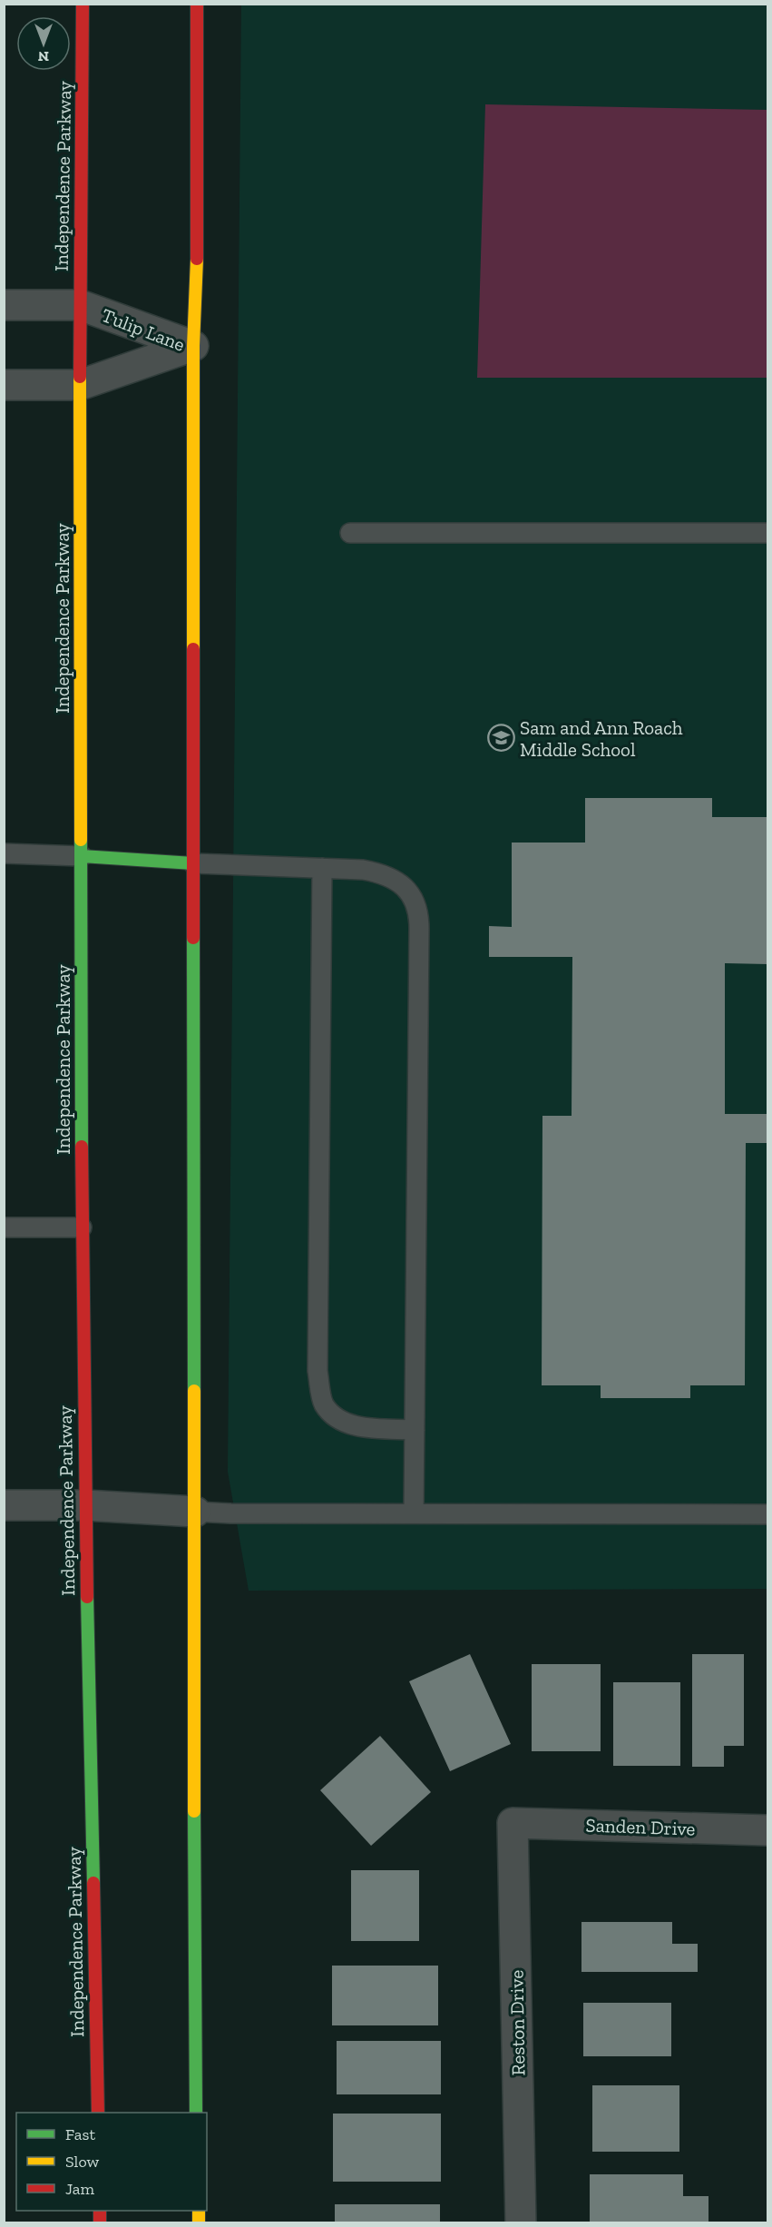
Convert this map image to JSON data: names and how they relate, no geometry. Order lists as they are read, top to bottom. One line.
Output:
{"streets":{"main road":["Independence Parkway"],"street":["Tulip Lane","Sanden Drive","Reston Drive"]},"crossings":[["Independence Parkway","Tulip Lane"],["Sanden Drive","Reston Drive"]],"places":{"school or university":["Sam and Ann Roach Middle School"]},"legend":["Fast","Slow","Jam"],"north":"bottom"}
